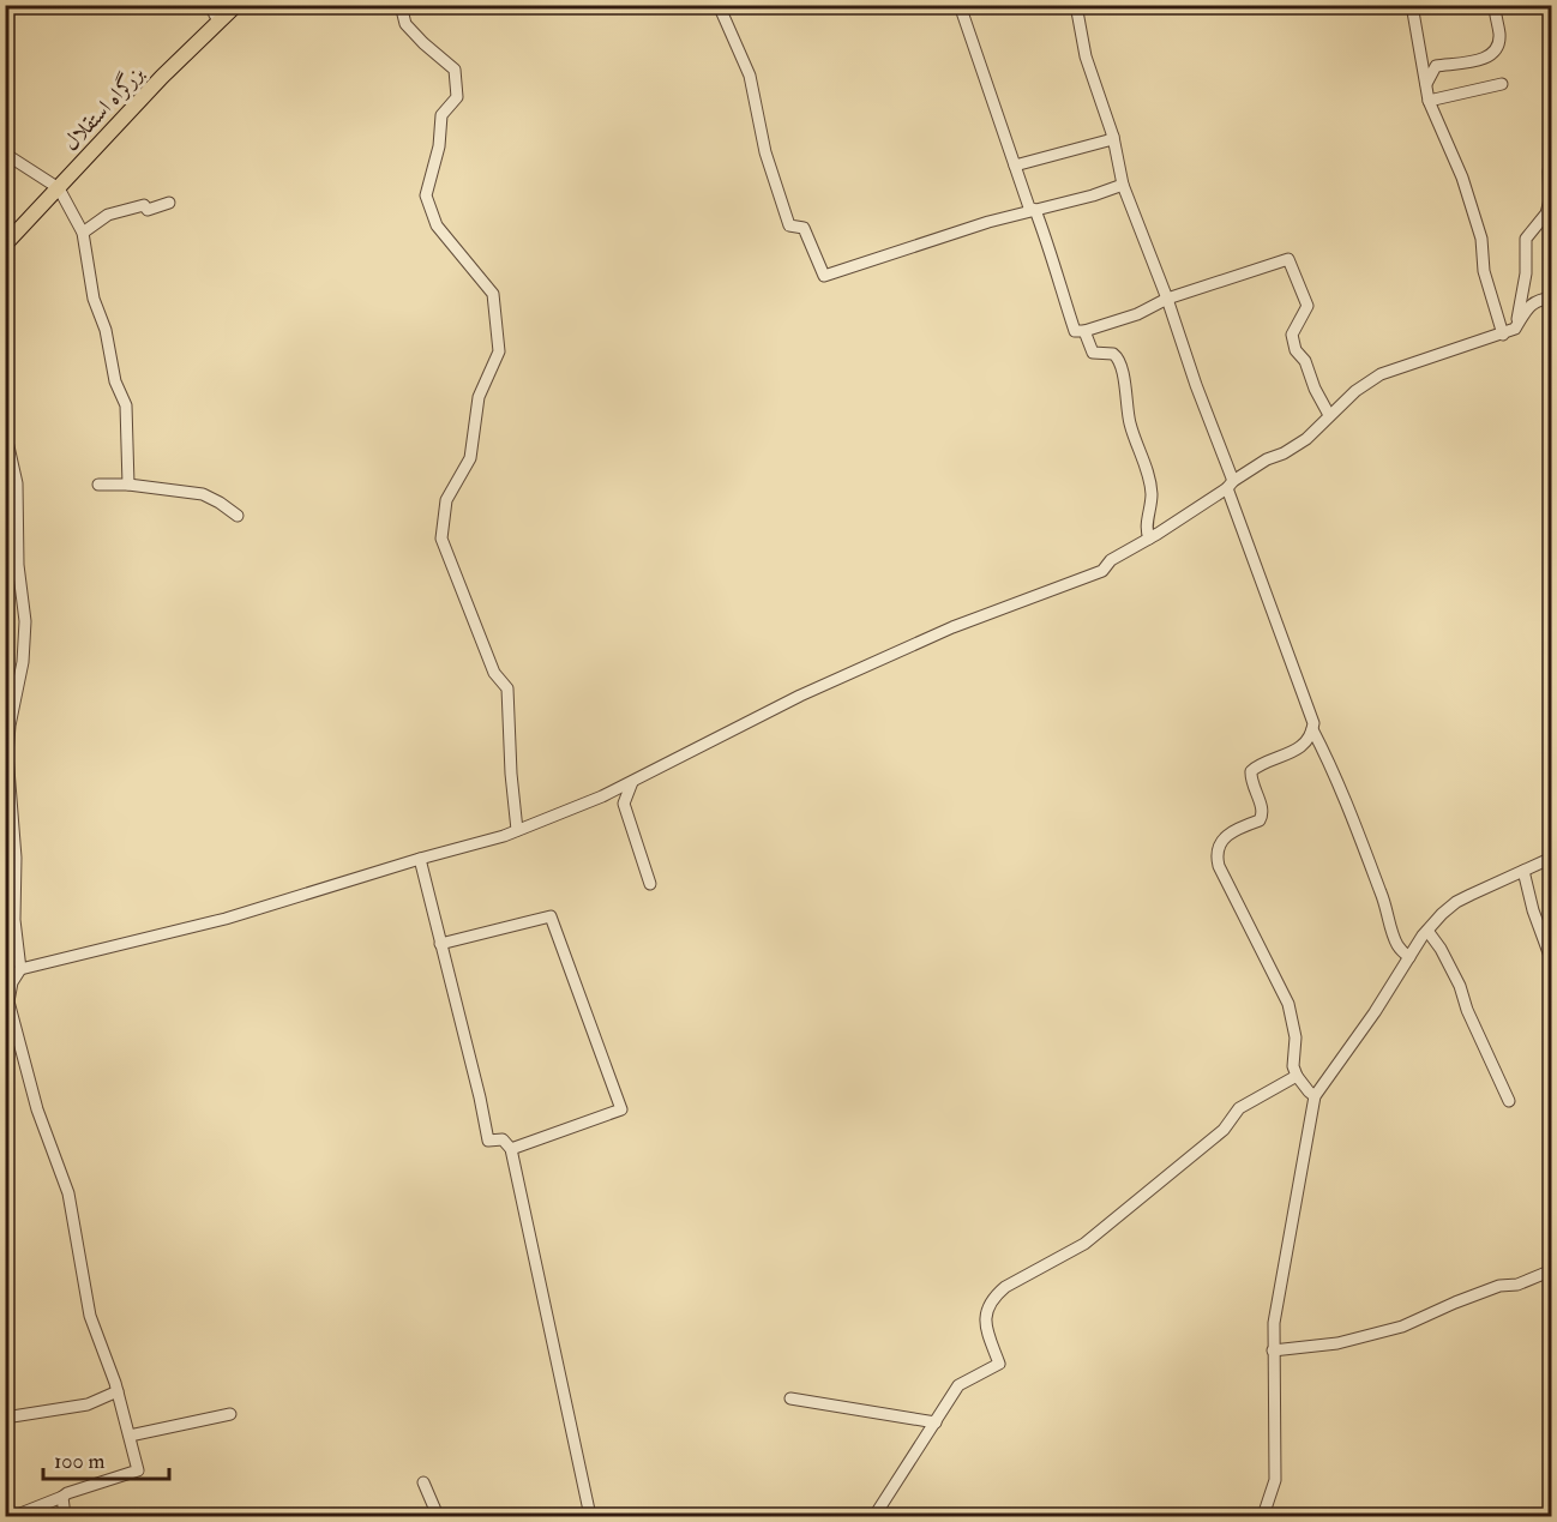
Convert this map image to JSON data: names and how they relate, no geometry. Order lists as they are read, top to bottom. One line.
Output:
{"streets":{"highway":["بزرگراه استقلال"]},"scale_bar":"100 m"}
